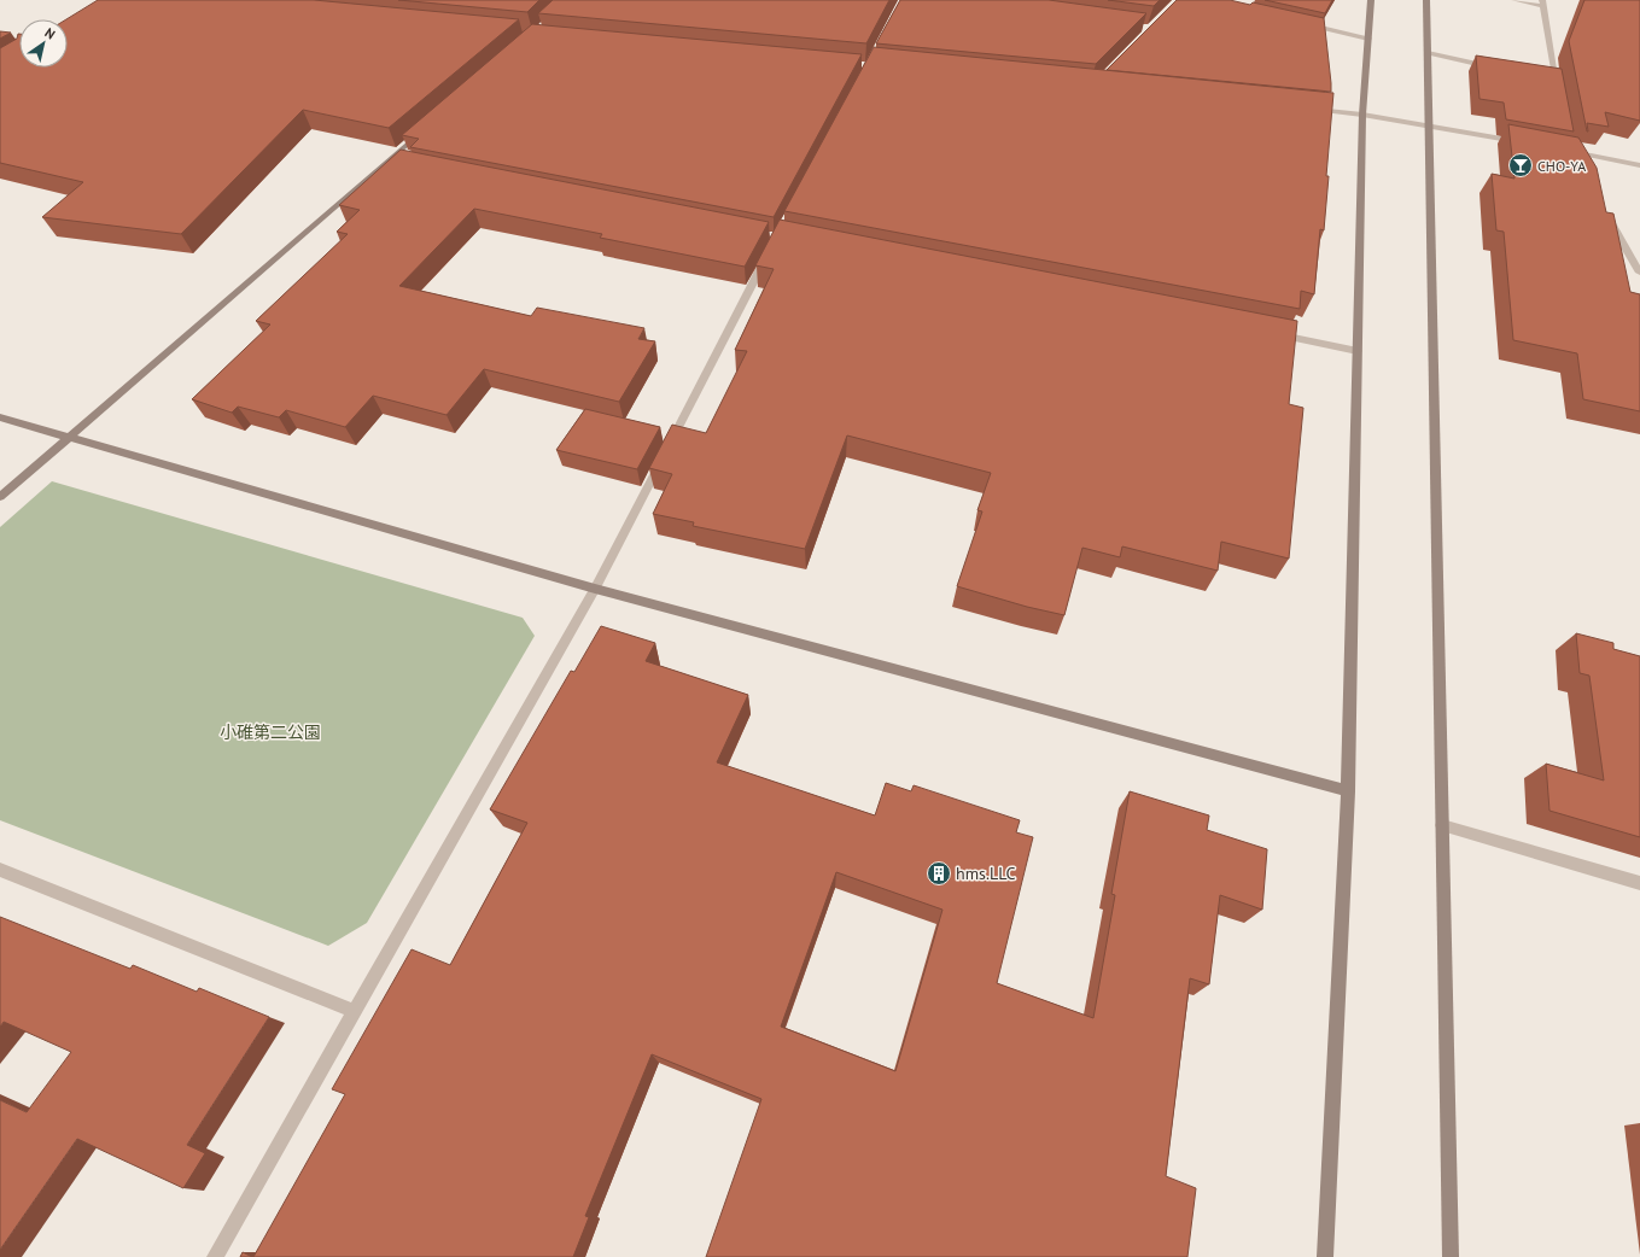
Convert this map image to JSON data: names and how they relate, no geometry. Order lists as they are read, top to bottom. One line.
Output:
{"parks":["小碓第二公園"],"places":{"bar":["CHO-YA"],"building":["hms.LLC"]},"north":"top right"}
